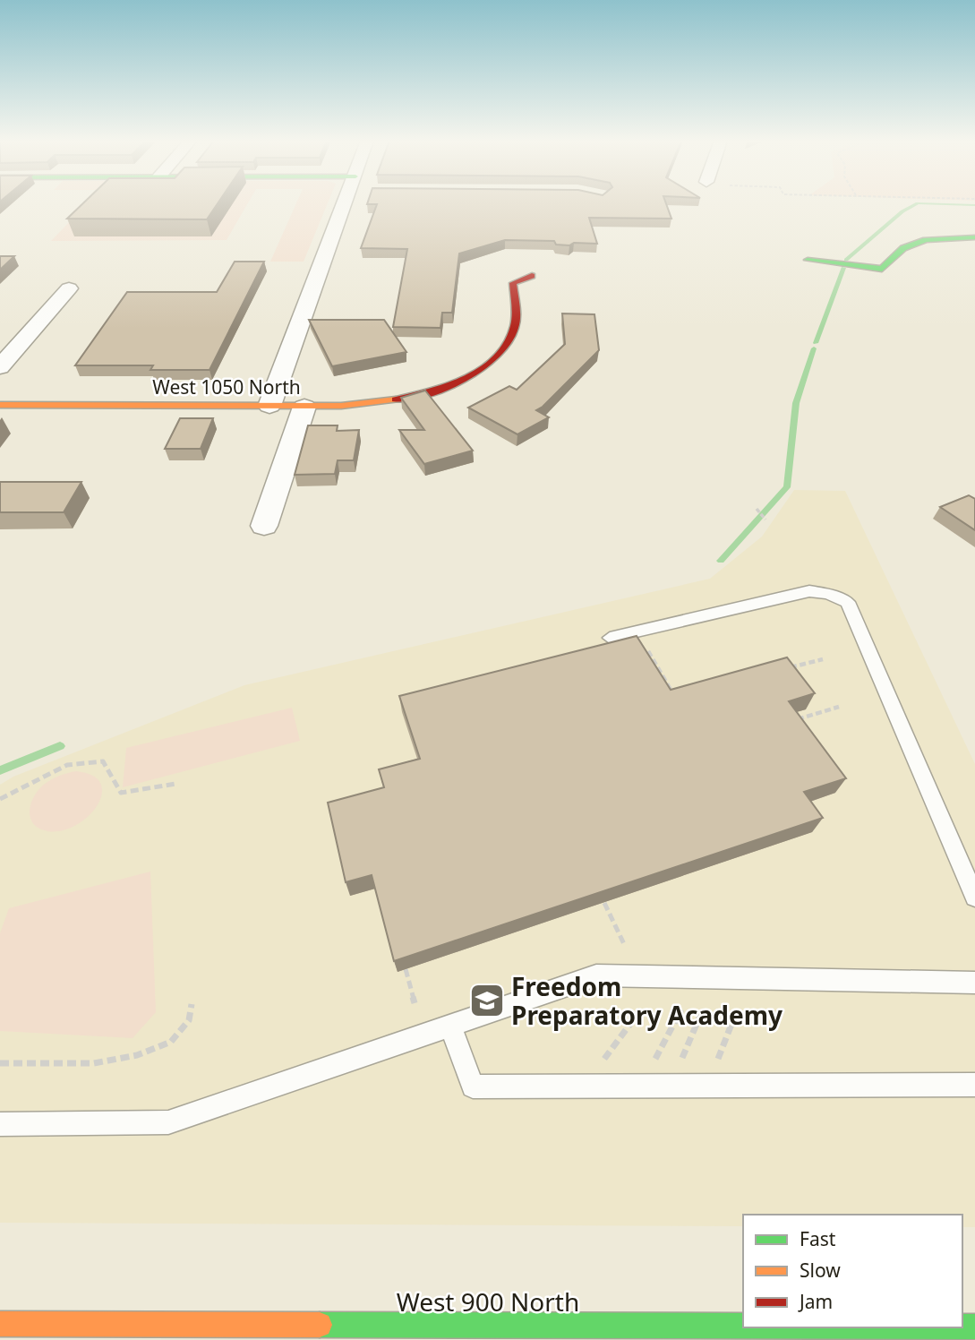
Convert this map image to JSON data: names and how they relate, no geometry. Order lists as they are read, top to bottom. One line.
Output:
{"streets":{"street":["West 1050 North","West 900 North"]},"places":{"school or university":["Freedom Preparatory Academy"]},"legend":["Fast","Slow","Jam"]}
